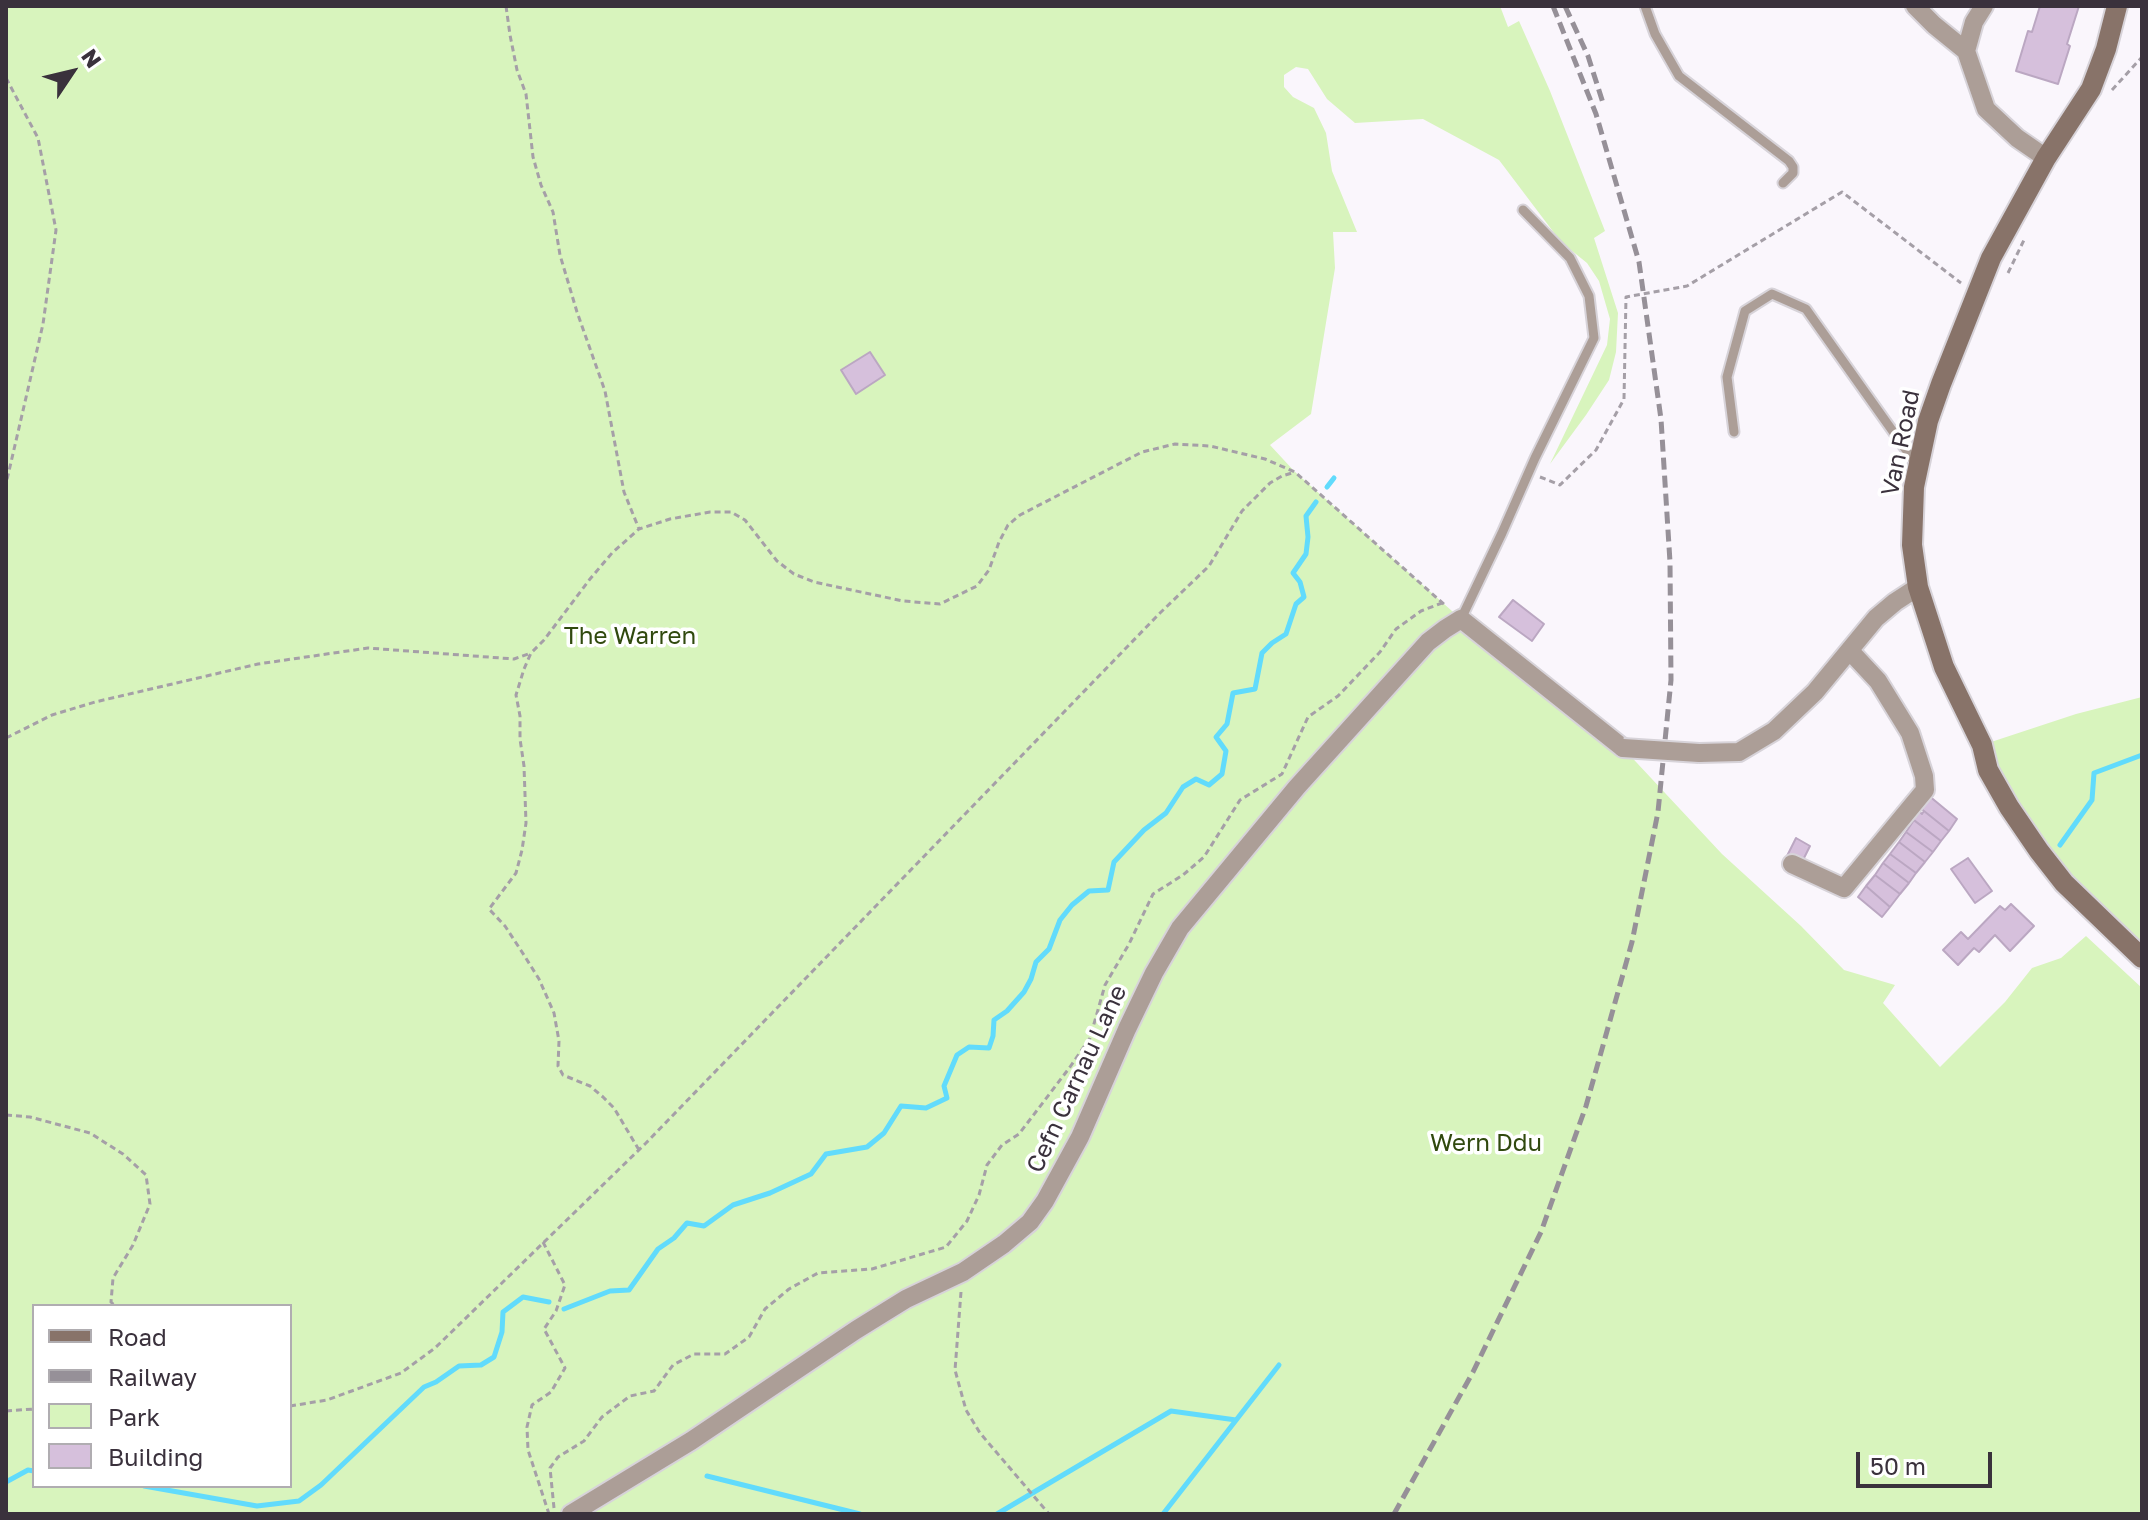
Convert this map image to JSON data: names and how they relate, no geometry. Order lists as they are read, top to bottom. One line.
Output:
{"streets":{"street":["Van Road","Cefn Carnau Lane"]},"parks":["The Warren","Wern Ddu"],"legend":["Road","Railway","Park","Building"],"scale_bar":"50 m","north":"top right"}
